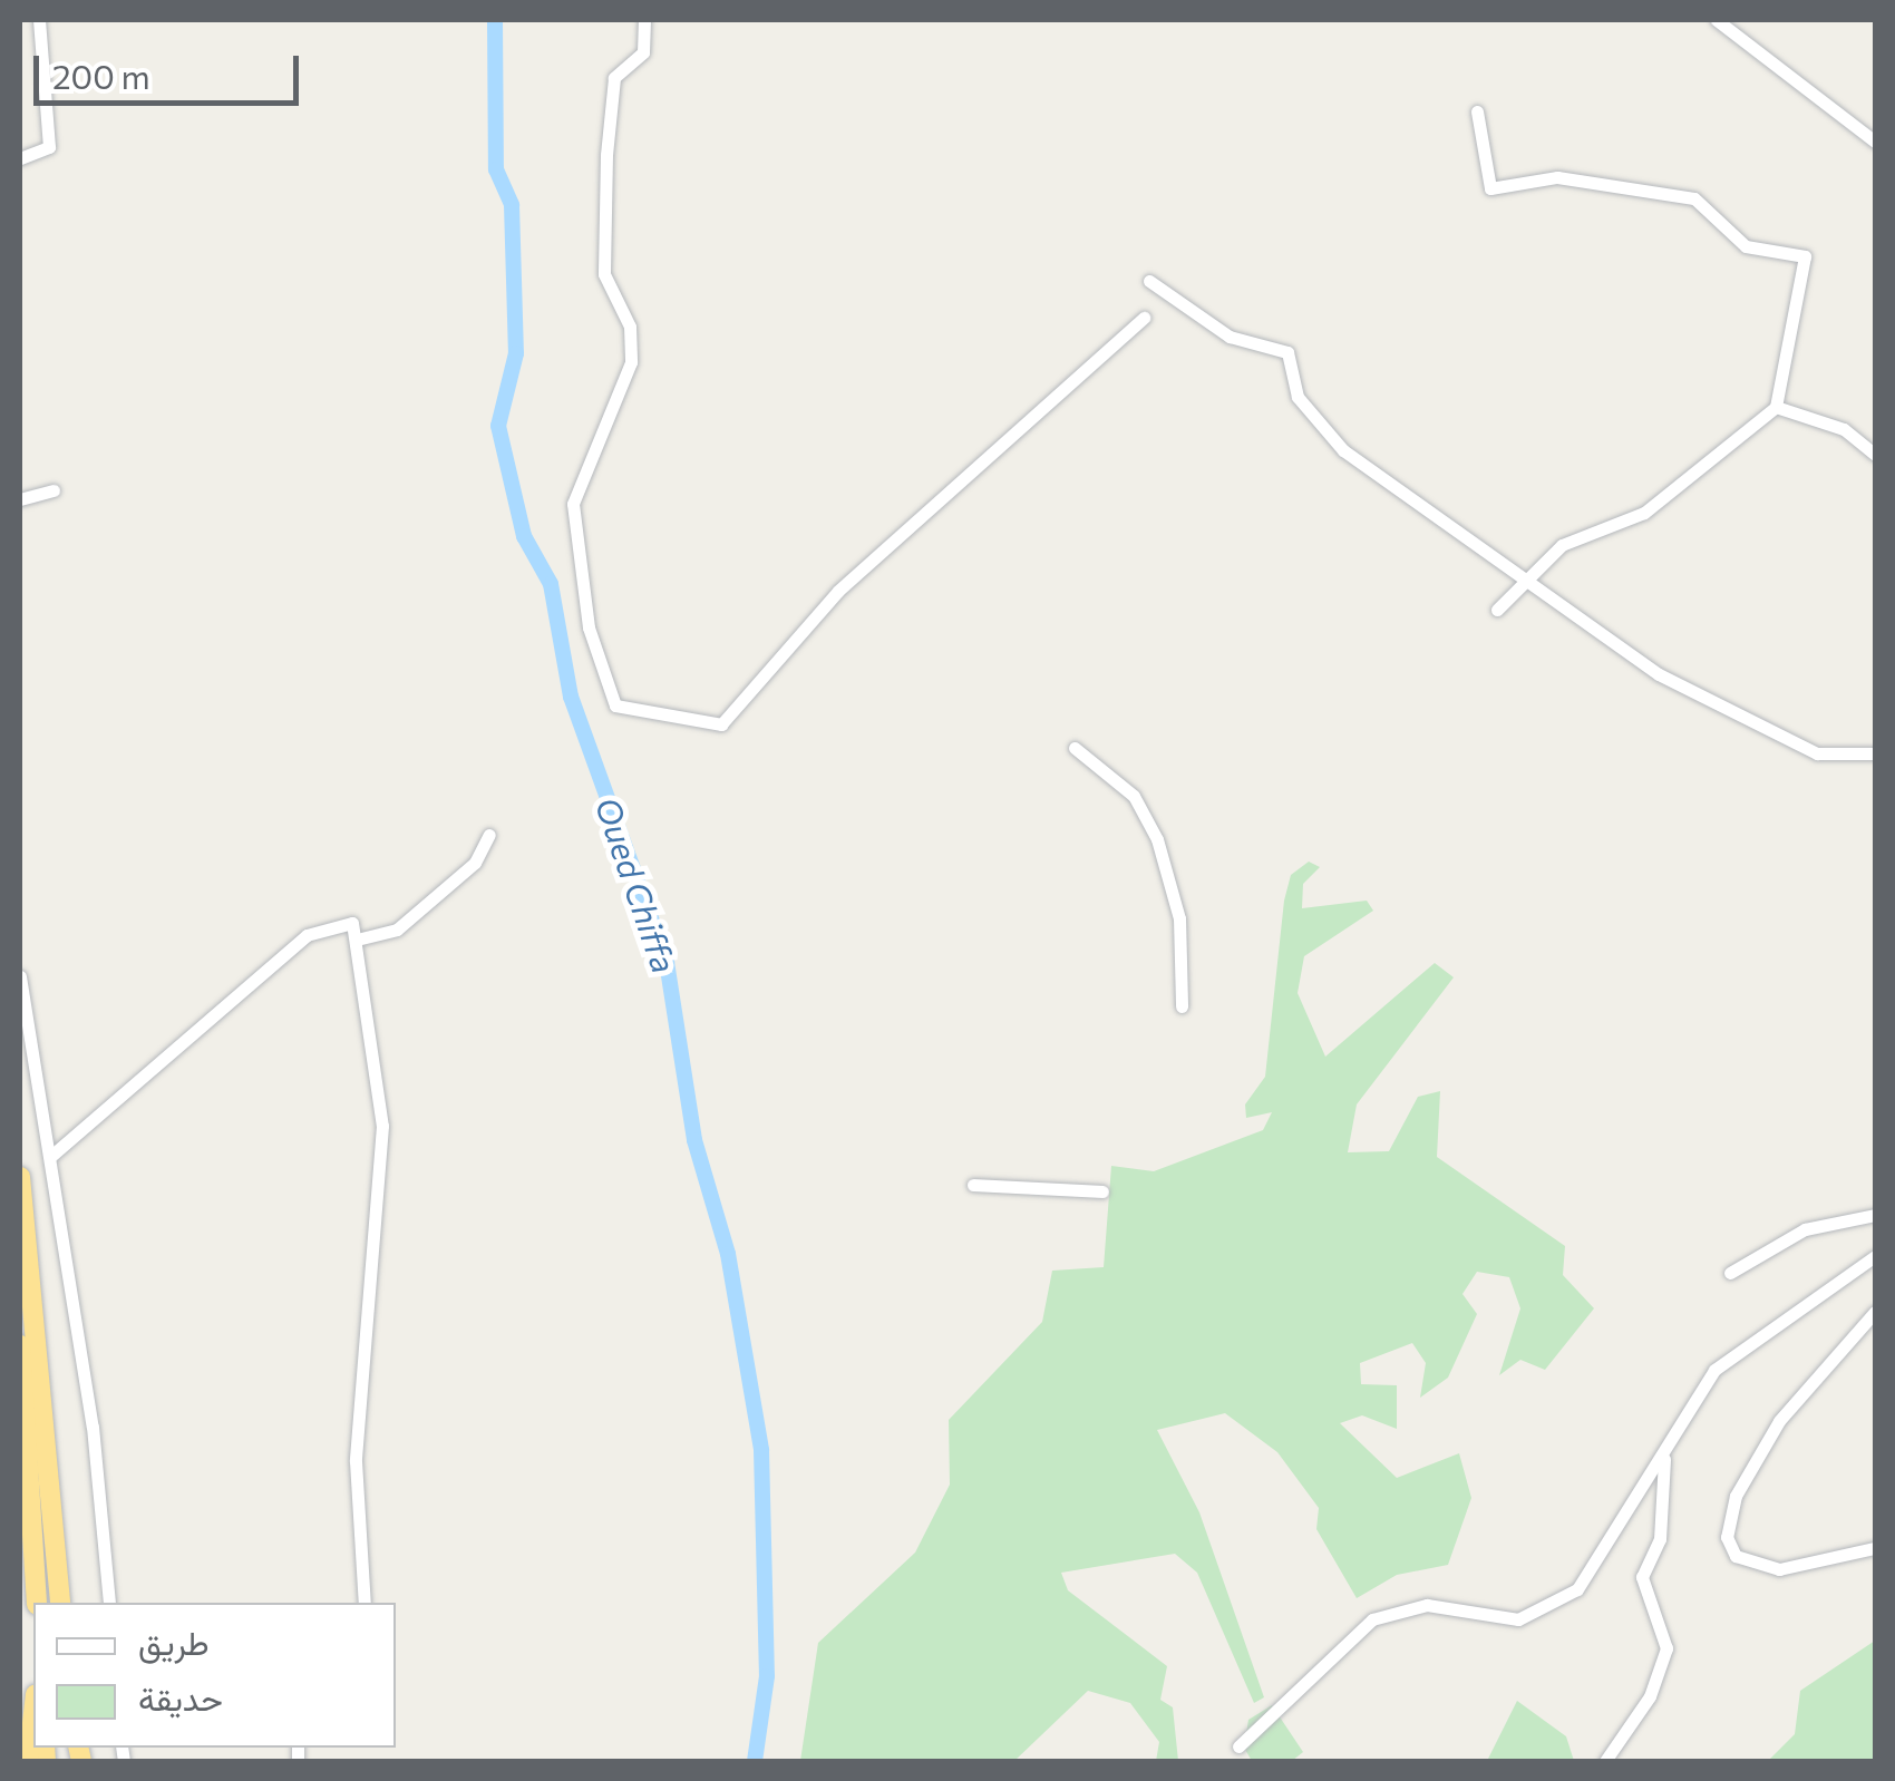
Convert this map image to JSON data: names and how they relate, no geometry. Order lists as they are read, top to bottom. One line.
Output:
{"water":["Oued Chiffa"],"legend":["طريق","حديقة"],"scale_bar":"200 m"}
